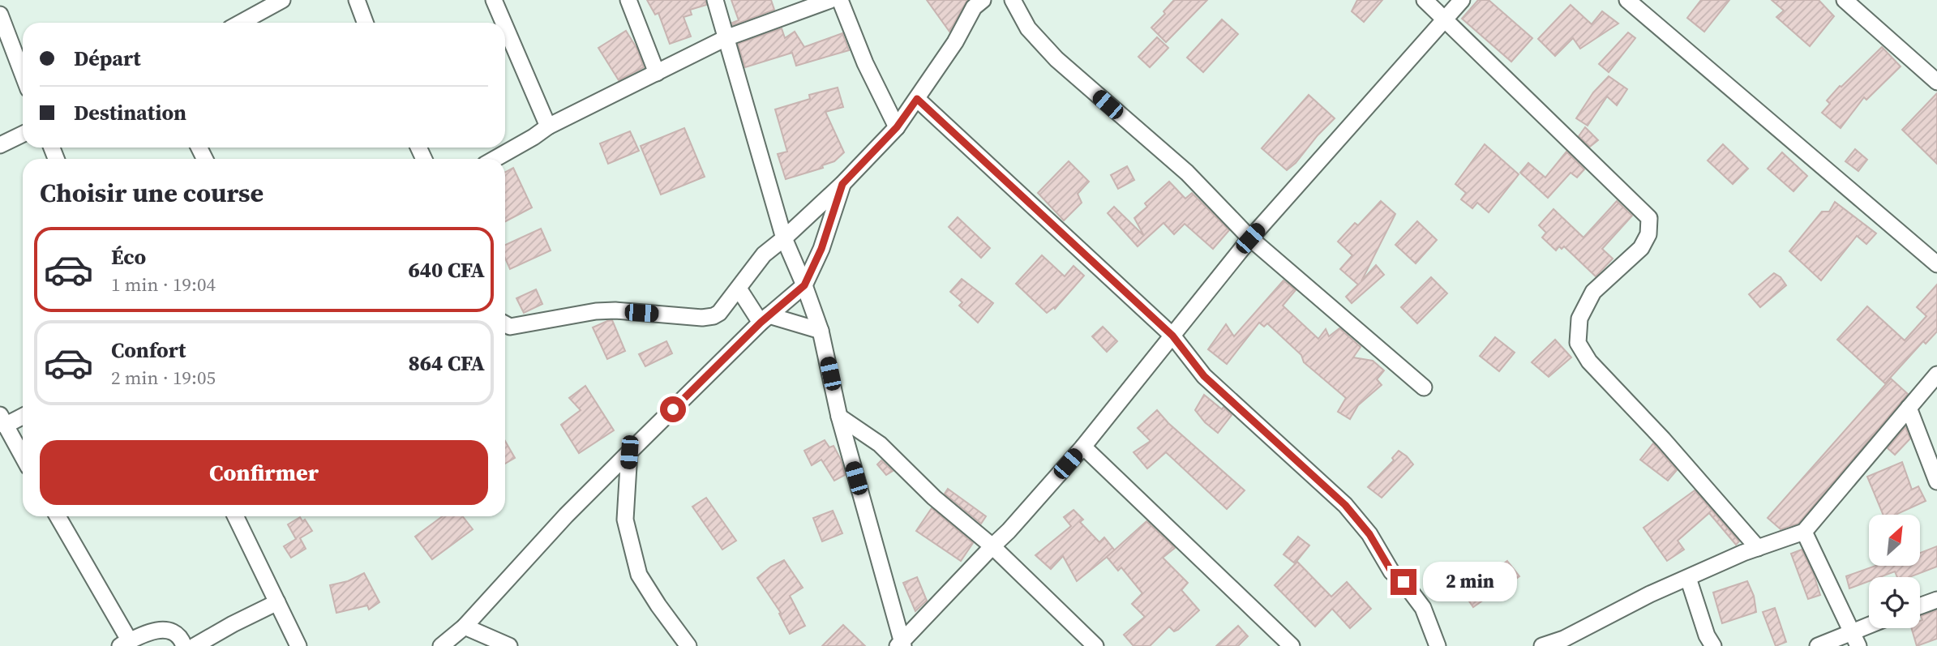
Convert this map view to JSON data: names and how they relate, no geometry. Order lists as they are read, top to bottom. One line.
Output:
{"north":"top right","page":{"banner":["Départ","Destination"],"heading":"Choisir une course","list":[{"name":"Éco","note":"1 min · 19:04","value":"640 CFA"},{"name":"Confort","note":"2 min · 19:05","value":"864 CFA"}],"buttons":"Confirmer","bubble":"2 min"}}
